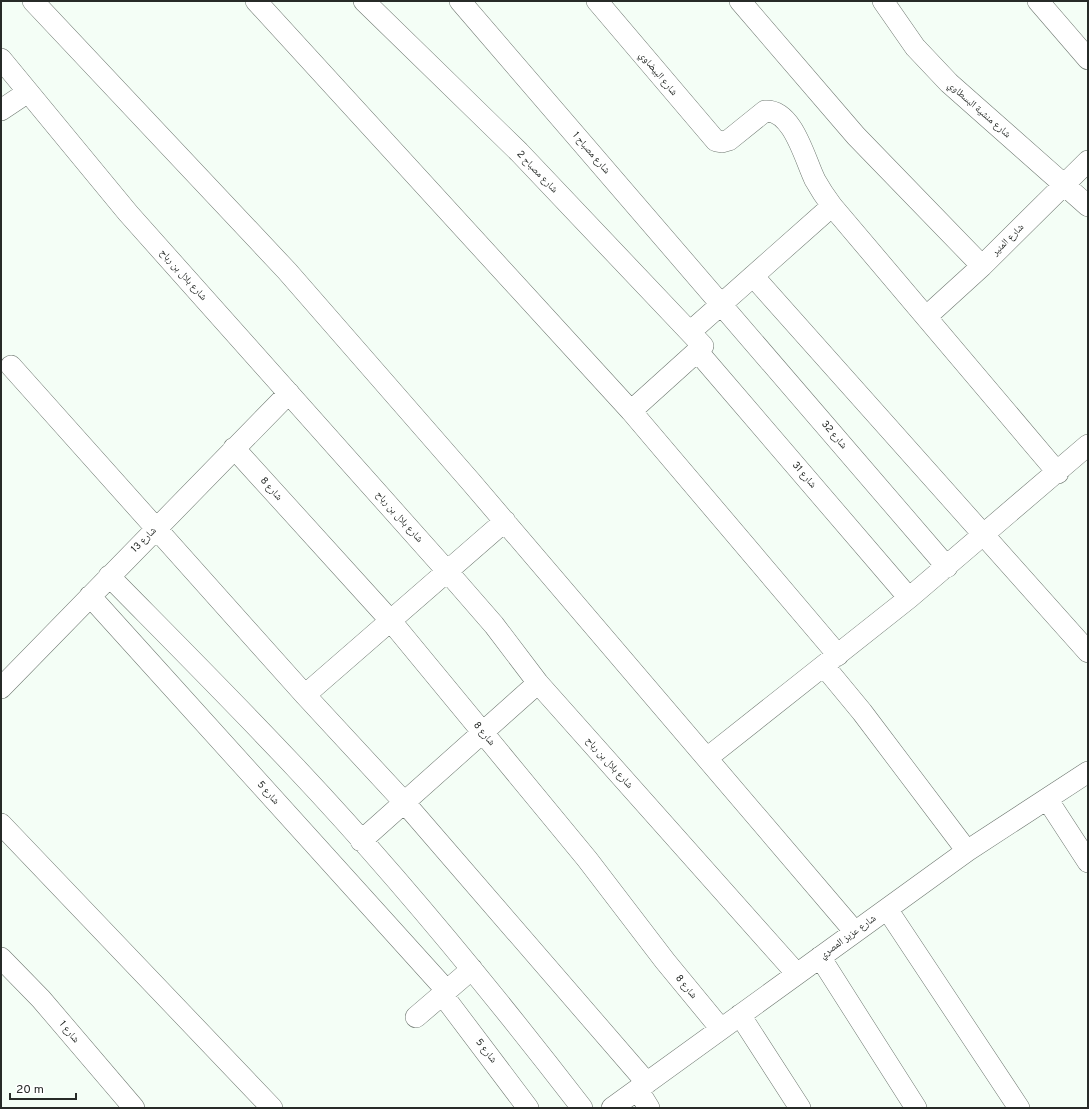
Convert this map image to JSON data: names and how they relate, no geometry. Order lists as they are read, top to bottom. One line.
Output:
{"streets":{"street":["شارع البيضاوي","شارع منشية البسطاوي","شارع مصباح 1","شارع مصباح 2","شارع المنير","شارع بلال بن رباح","شارع 32","شارع 31","شارع 8","شارع 13","شارع 5","شارع عزيز المصري","شارع 1"]},"crossings":[["شارع منشية البسطاوي","شارع المنير"],["شارع مصباح 1","شارع 32"],["شارع مصباح 2","شارع 31"],["شارع بلال بن رباح","شارع 13"],["شارع بلال بن رباح","شارع عزيز المصري"],["شارع 8","شارع 13"],["شارع 8","شارع عزيز المصري"],["شارع 13","شارع 5"]],"scale_bar":"20 m"}
